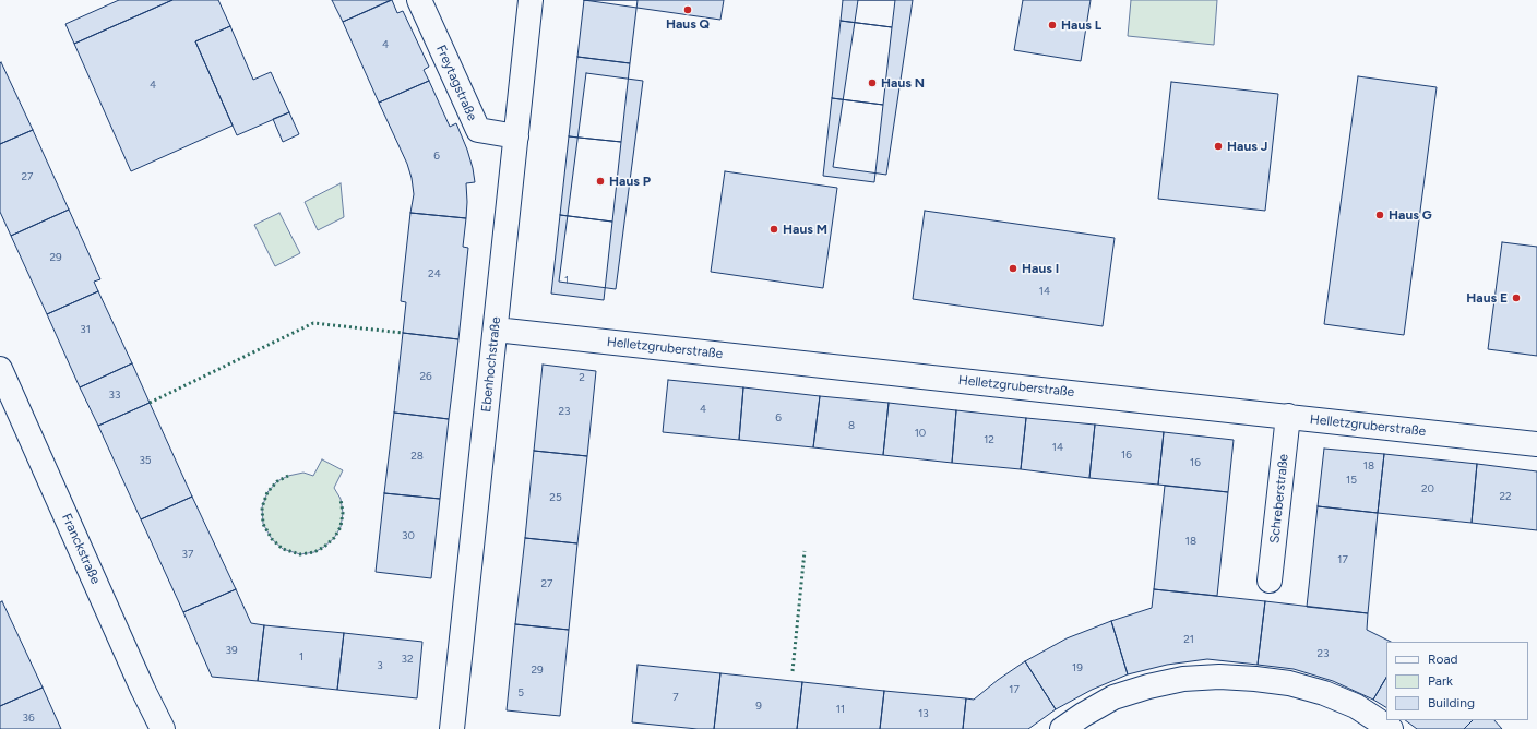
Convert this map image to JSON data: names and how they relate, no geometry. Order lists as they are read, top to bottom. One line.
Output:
{"streets":{"street":["Freytagstraße","Helletzgruberstraße","Ebenhochstraße","Schreberstraße","Franckstraße"]},"crossings":[["Freytagstraße","Ebenhochstraße"],["Helletzgruberstraße","Ebenhochstraße"],["Helletzgruberstraße","Schreberstraße"]],"places":["Haus Q","Haus L","Haus N","Haus J","Haus P","Haus G","Haus M","Haus I","Haus E"],"house_numbers":["4","4","6","27","29","24","1","14","31","26","2","33","4","23","6","8","10","12","14","16","28","35","16","18","15","20","22","25","30","18","37","17","27","21","39","23","1","32","3","19","29","17","5","7","9","11","13","36"],"legend":["Road","Park","Building"]}
